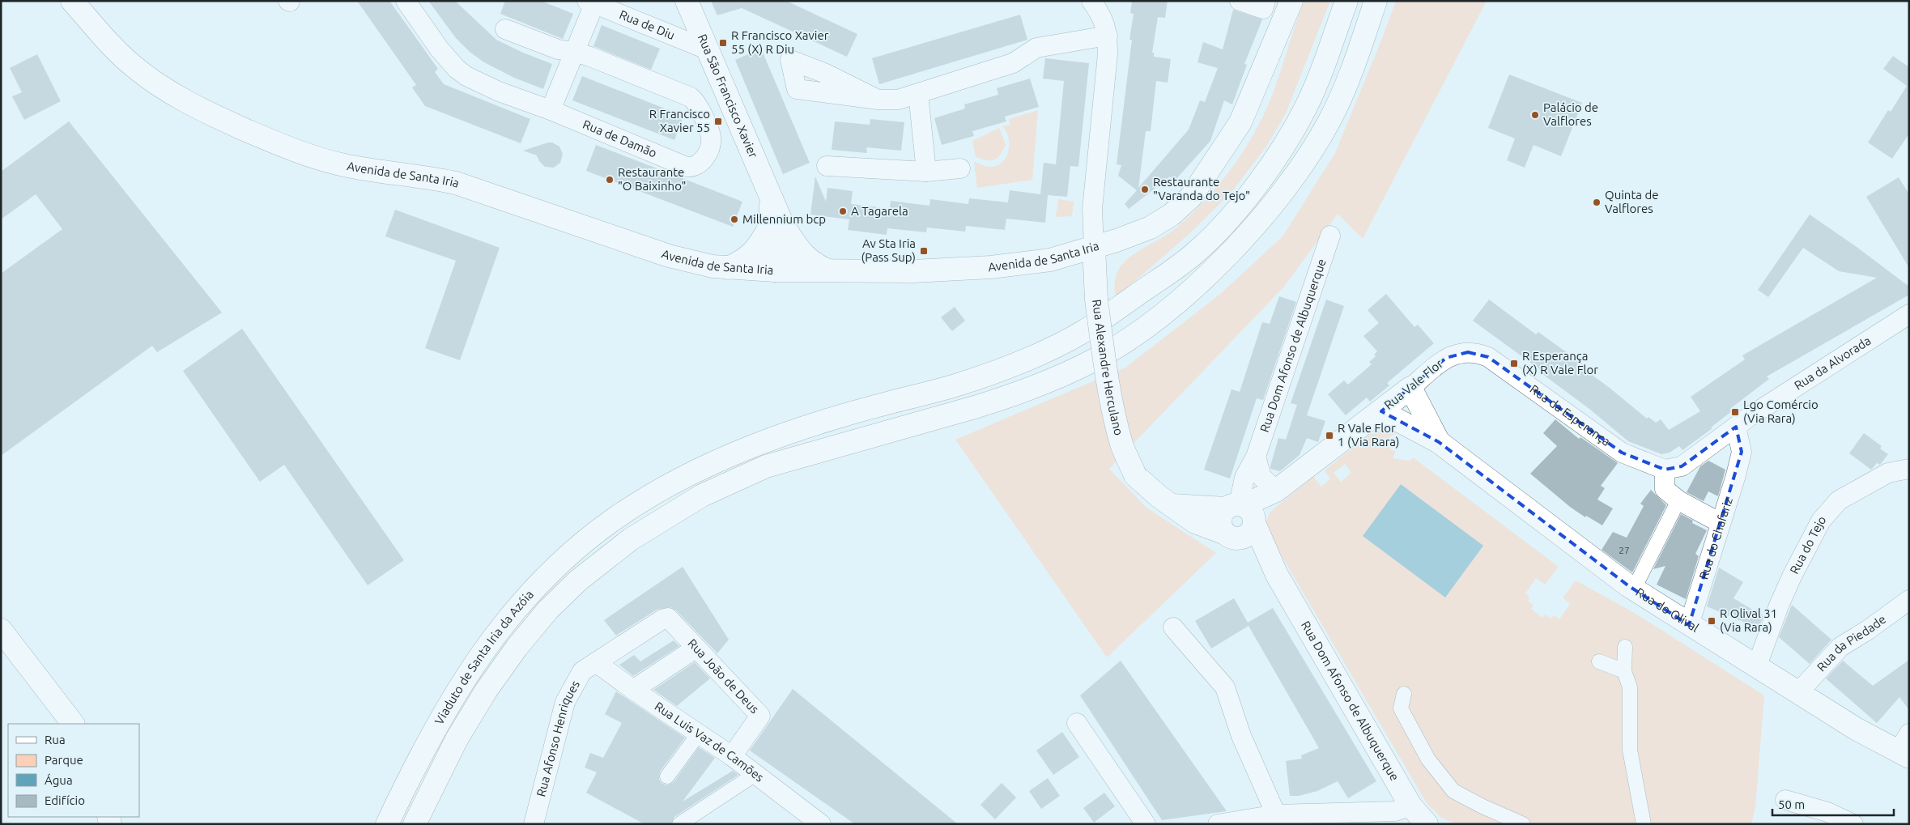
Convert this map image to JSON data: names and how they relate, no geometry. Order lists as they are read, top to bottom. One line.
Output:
{"streets":{"main road":["Rua São Francisco Xavier","Avenida de Santa Iria","Rua Dom Afonso de Albuquerque","Rua Alexandre Herculano","Rua Vale Flor","Rua do Olival","Viaduto de Santa Iria da Azóia"],"street":["Rua de Diu","Rua de Damão","Rua da Alvorada","Rua da Esperança","Rua do Chafariz","Rua do Tejo","Rua da Piedade","Rua João de Deus","Rua Afonso Henriques","Rua Luis Vaz de Camões"]},"crossings":[["Rua de Diu","Rua São Francisco Xavier"],["Rua São Francisco Xavier","Avenida de Santa Iria"],["Avenida de Santa Iria","Rua Alexandre Herculano"],["Rua Dom Afonso de Albuquerque","Rua Alexandre Herculano"],["Rua Dom Afonso de Albuquerque","Rua Vale Flor"],["Rua da Alvorada","Rua da Esperança"],["Rua da Alvorada","Rua do Chafariz"],["Rua Vale Flor","Rua da Esperança"],["Rua Vale Flor","Rua do Olival"],["Rua do Chafariz","Rua do Olival"],["Rua do Tejo","Rua do Olival"],["Rua do Olival","Rua da Piedade"],["Rua João de Deus","Rua Afonso Henriques"],["Rua João de Deus","Rua Luis Vaz de Camões"],["Rua Afonso Henriques","Rua Luis Vaz de Camões"]],"places":{"transit":["R Francisco Xavier 55 (X) R Diu","R Francisco Xavier 55","Av Sta Iria (Pass Sup)","R Esperança (X) R Vale Flor","Lgo Comércio (Via Rara)","R Vale Flor 1 (Via Rara)","R Olival 31 (Via Rara)"],"other":["Palácio de Valflores","Restaurante \"O Baixinho\"","Restaurante \"Varanda do Tejo\"","Quinta de Valflores","A Tagarela","Millennium bcp"]},"house_numbers":["27"],"legend":["Rua","Parque","Água","Edifício"],"scale_bar":"50 m"}
